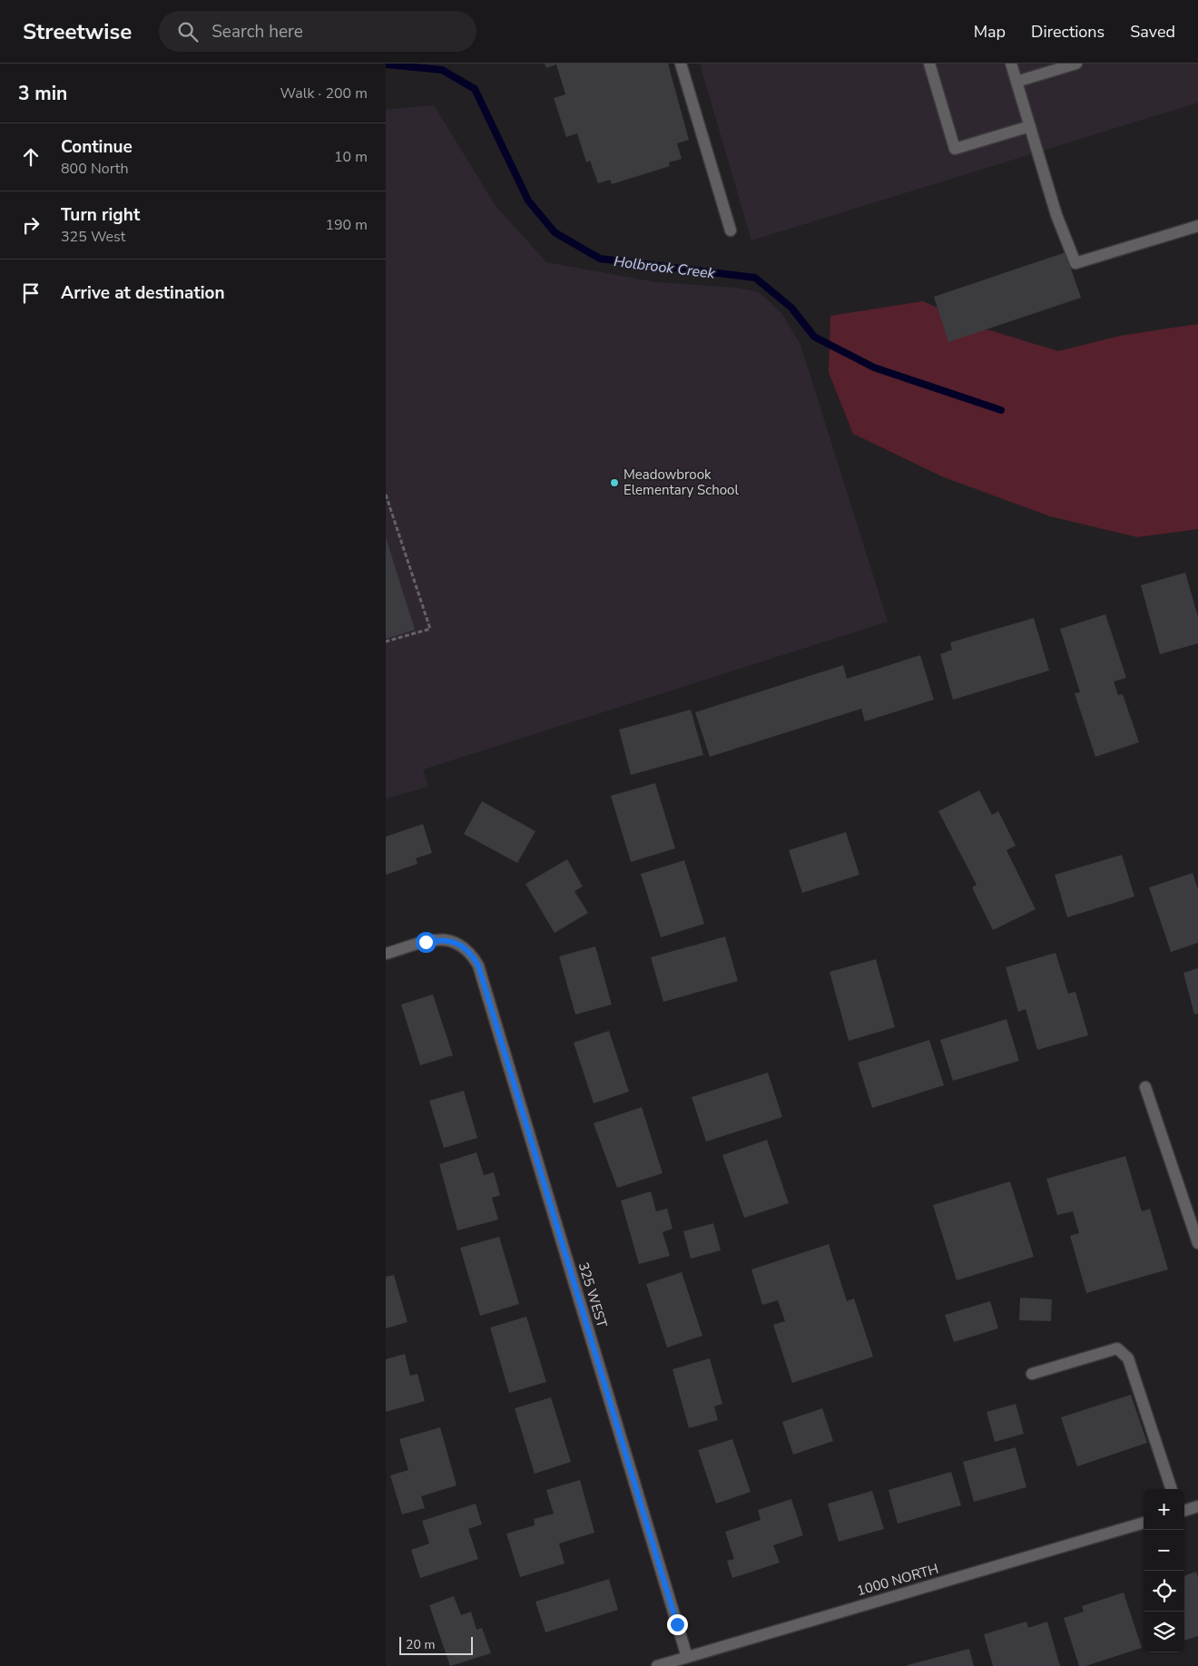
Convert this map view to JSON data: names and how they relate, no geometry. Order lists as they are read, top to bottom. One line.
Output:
{"streets":{"street":["325 WEST","1000 NORTH"]},"crossings":[["325 WEST","1000 NORTH"]],"water":["Holbrook Creek"],"places":["Meadowbrook Elementary School"],"scale_bar":"20 m","page":{"header":"Streetwise","search":"Search here","nav":["Map","Directions","Saved"],"heading":["3 min","Walk · 200 m"],"list":[["Continue","800 North","10 m"],["Turn right","325 West","190 m"],"Arrive at destination"],"map_buttons":["+","−"],"scale":"20 m"}}
